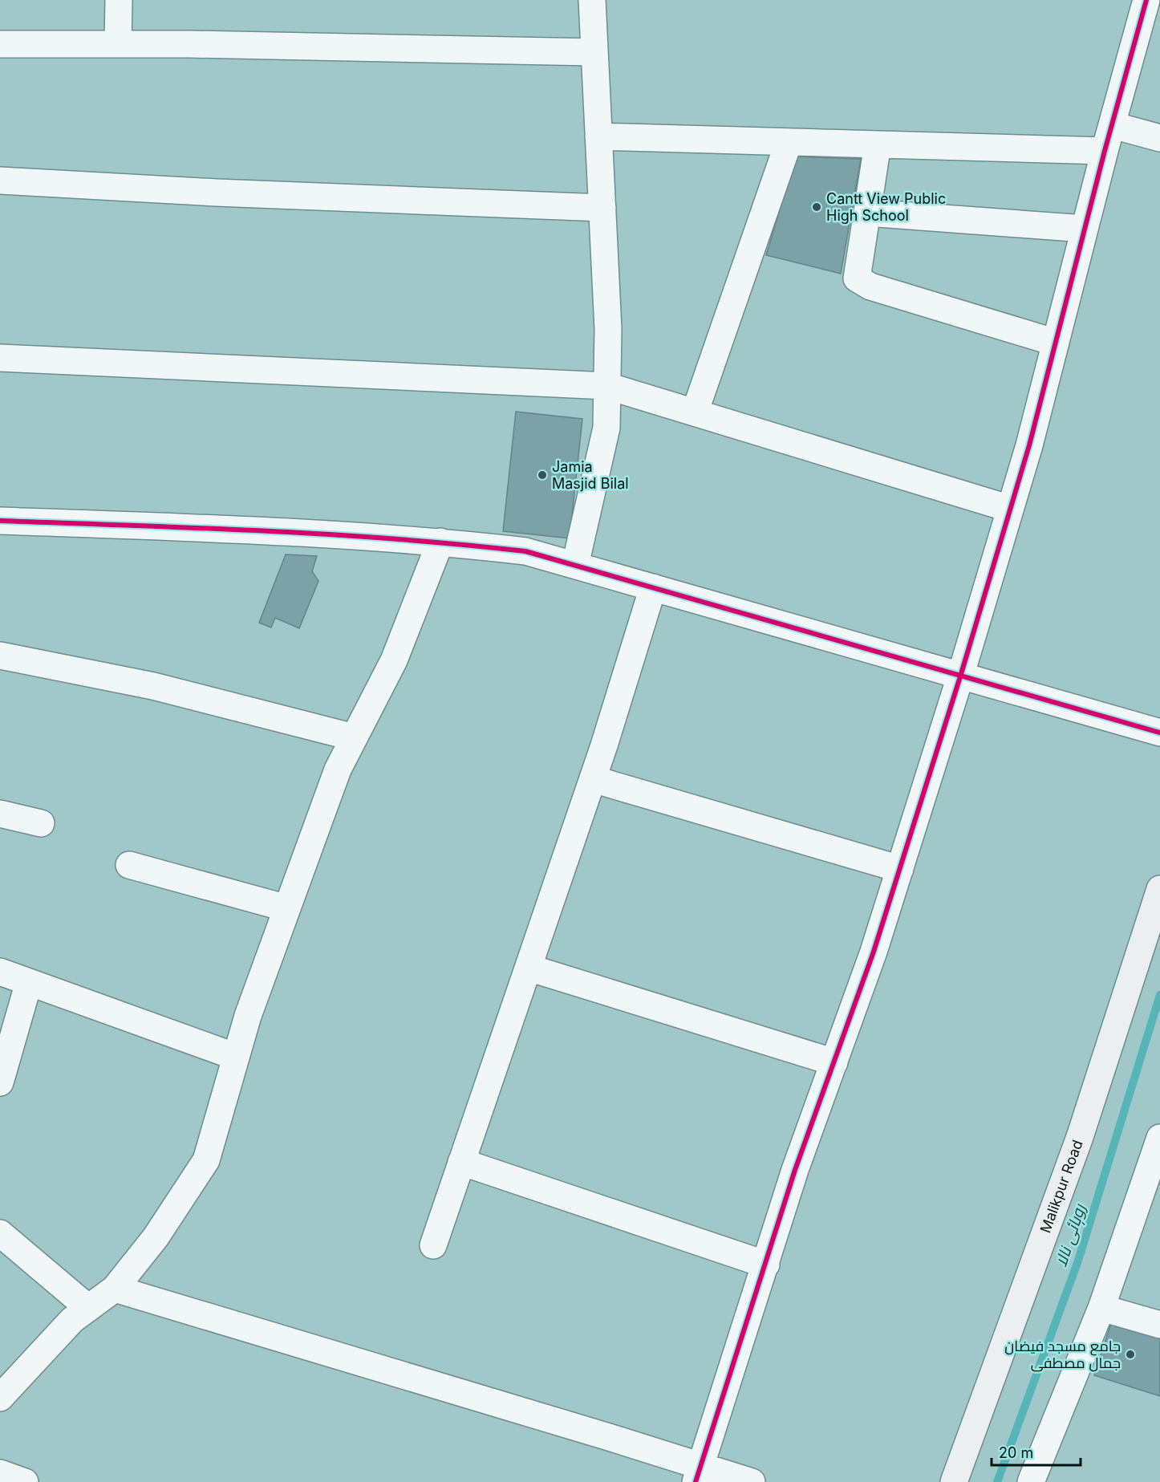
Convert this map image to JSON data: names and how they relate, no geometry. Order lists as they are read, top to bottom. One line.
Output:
{"streets":{"street":["Malikpur Road"]},"water":["روہائی نالا"],"places":["Cantt View Public High School","Jamia Masjid Bilal","جامع مسجد فیضان جمال مصطفی"],"scale_bar":"20 m"}
